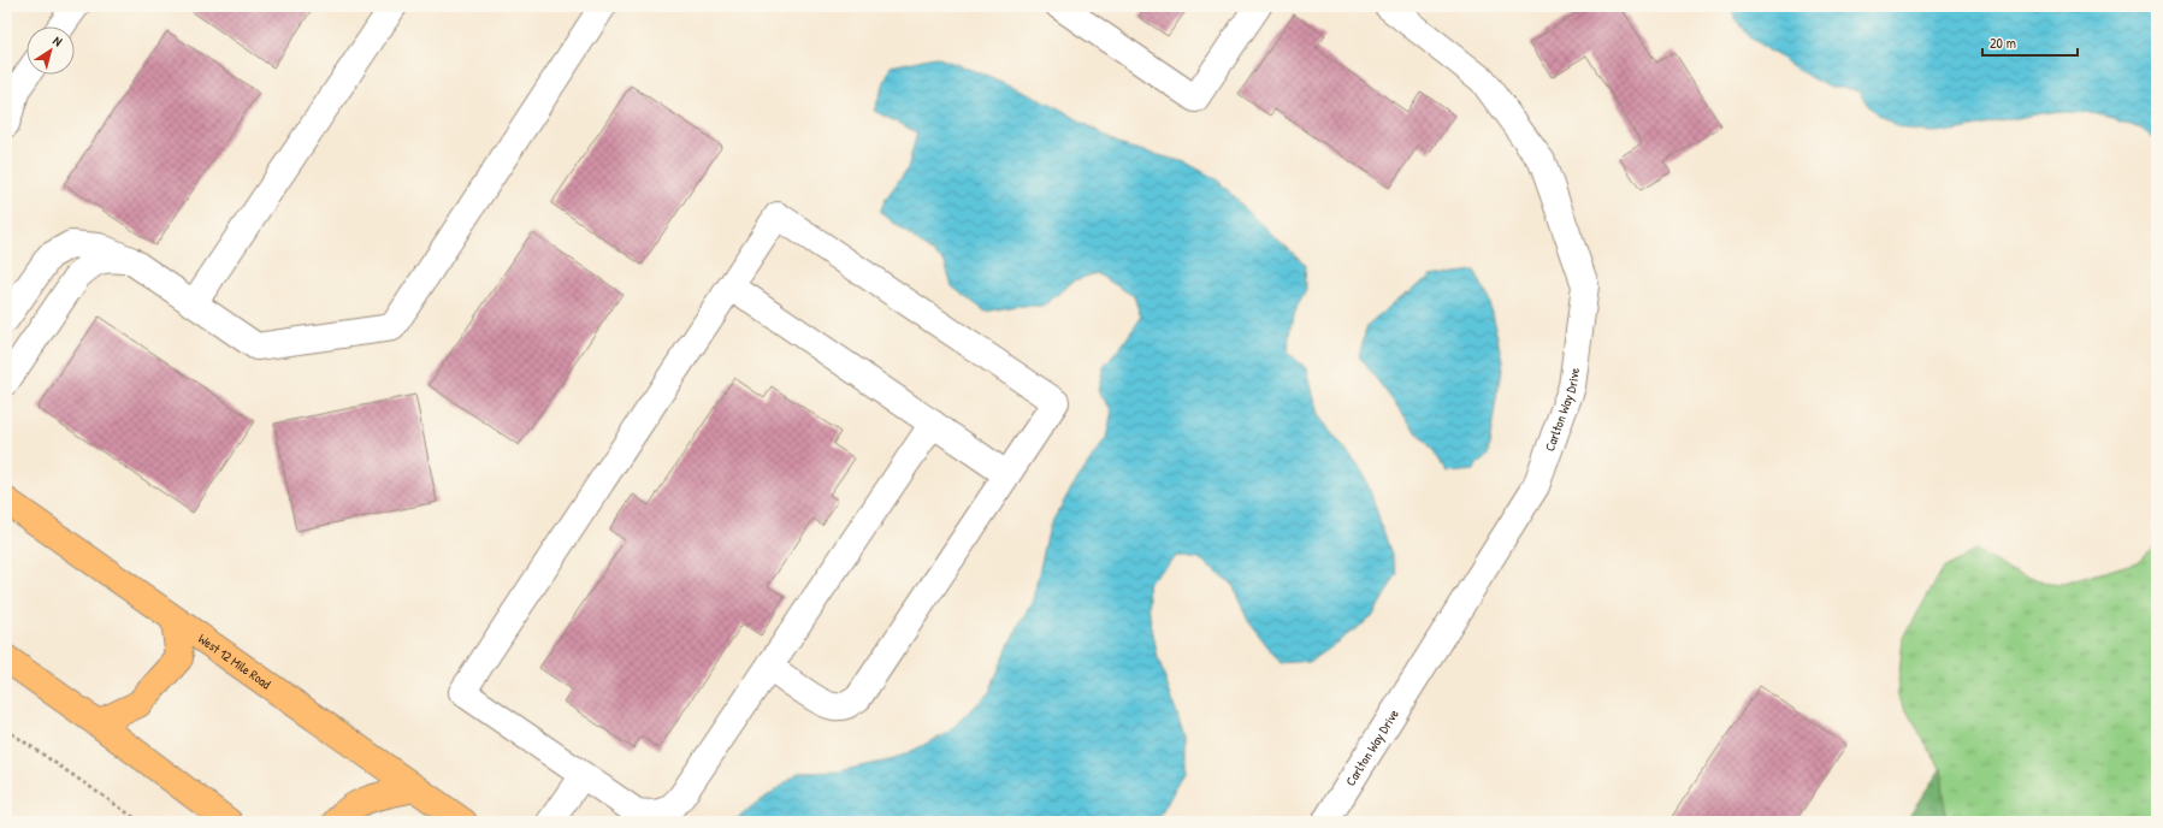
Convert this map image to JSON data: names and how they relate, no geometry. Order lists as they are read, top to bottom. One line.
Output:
{"streets":{"main road":["West 12 Mile Road"],"street":["Carlton Way Drive"]},"scale_bar":"20 m","north":"top right"}
